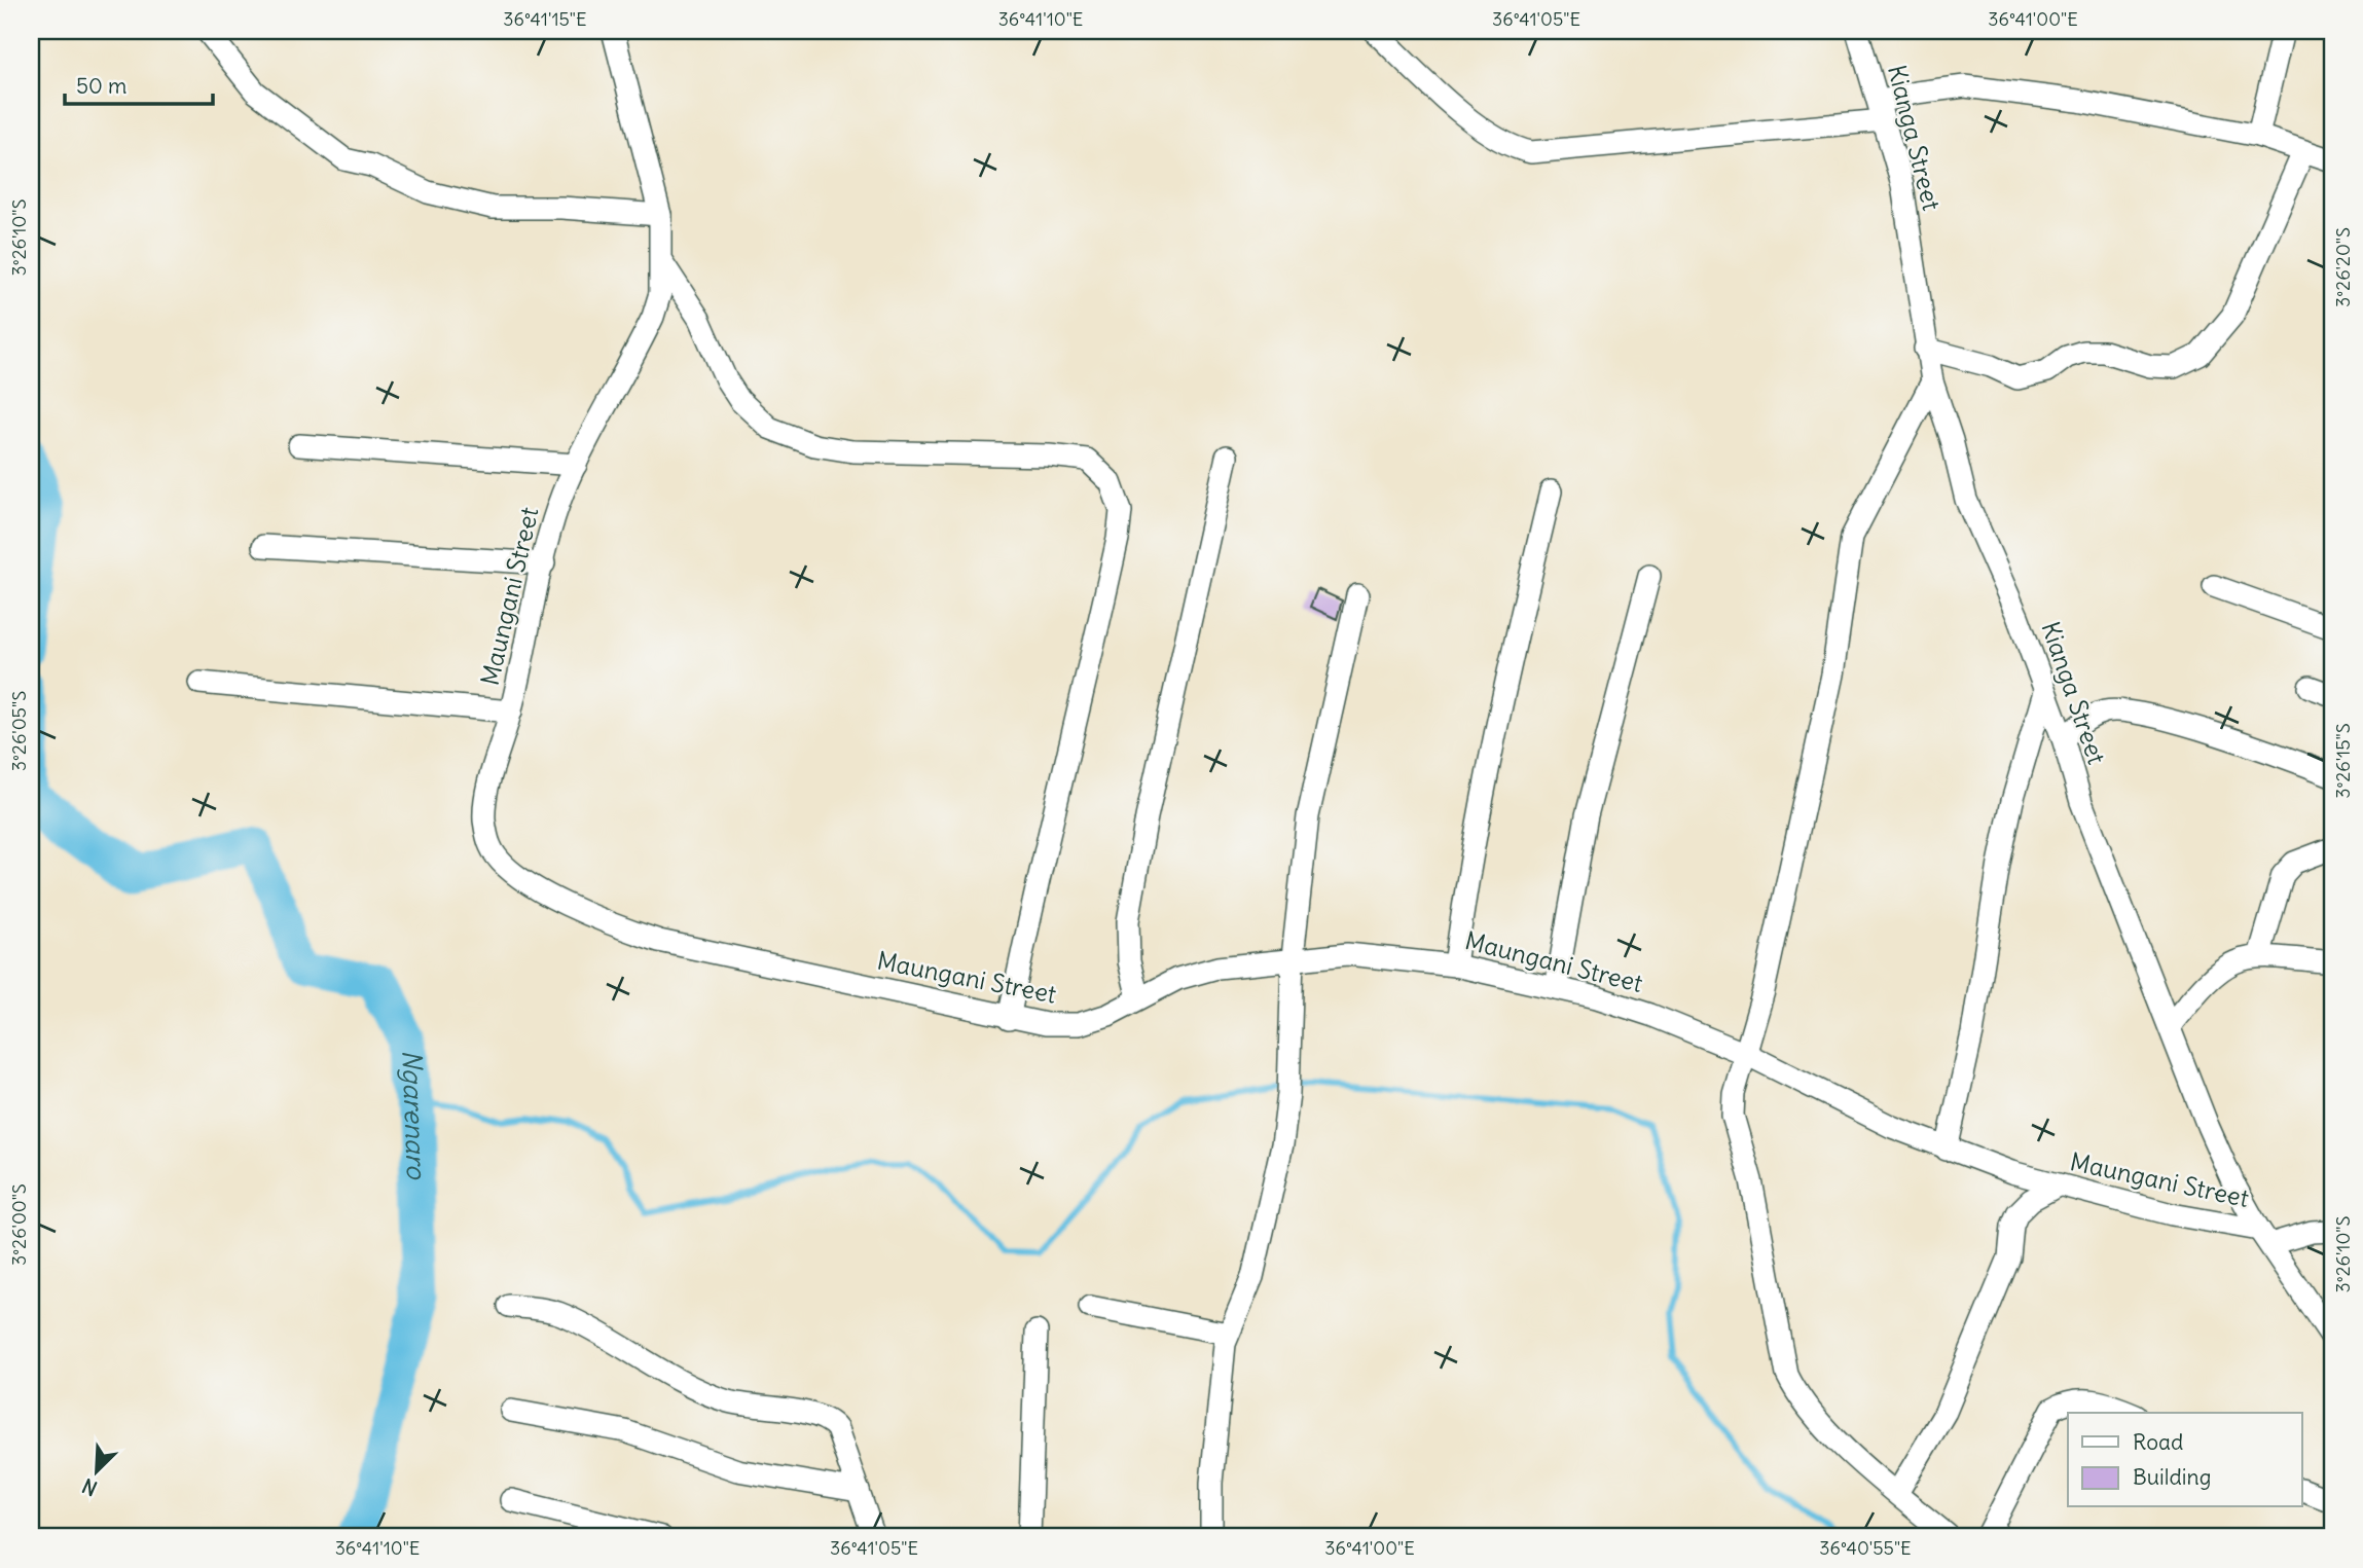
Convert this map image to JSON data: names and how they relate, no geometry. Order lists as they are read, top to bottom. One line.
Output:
{"streets":{"street":["Kianga Street","Maungani Street"]},"crossings":[["Kianga Street","Maungani Street"]],"water":["Ngarenaro"],"legend":["Road","Building"],"scale_bar":"50 m","north":"bottom left","coordinates":["36°41'15\"E","36°41'10\"E","36°41'05\"E","36°41'00\"E","3°26'10\"S","3°26'20\"S","3°26'05\"S","3°26'15\"S","3°26'00\"S","36°40'55\"E"]}
